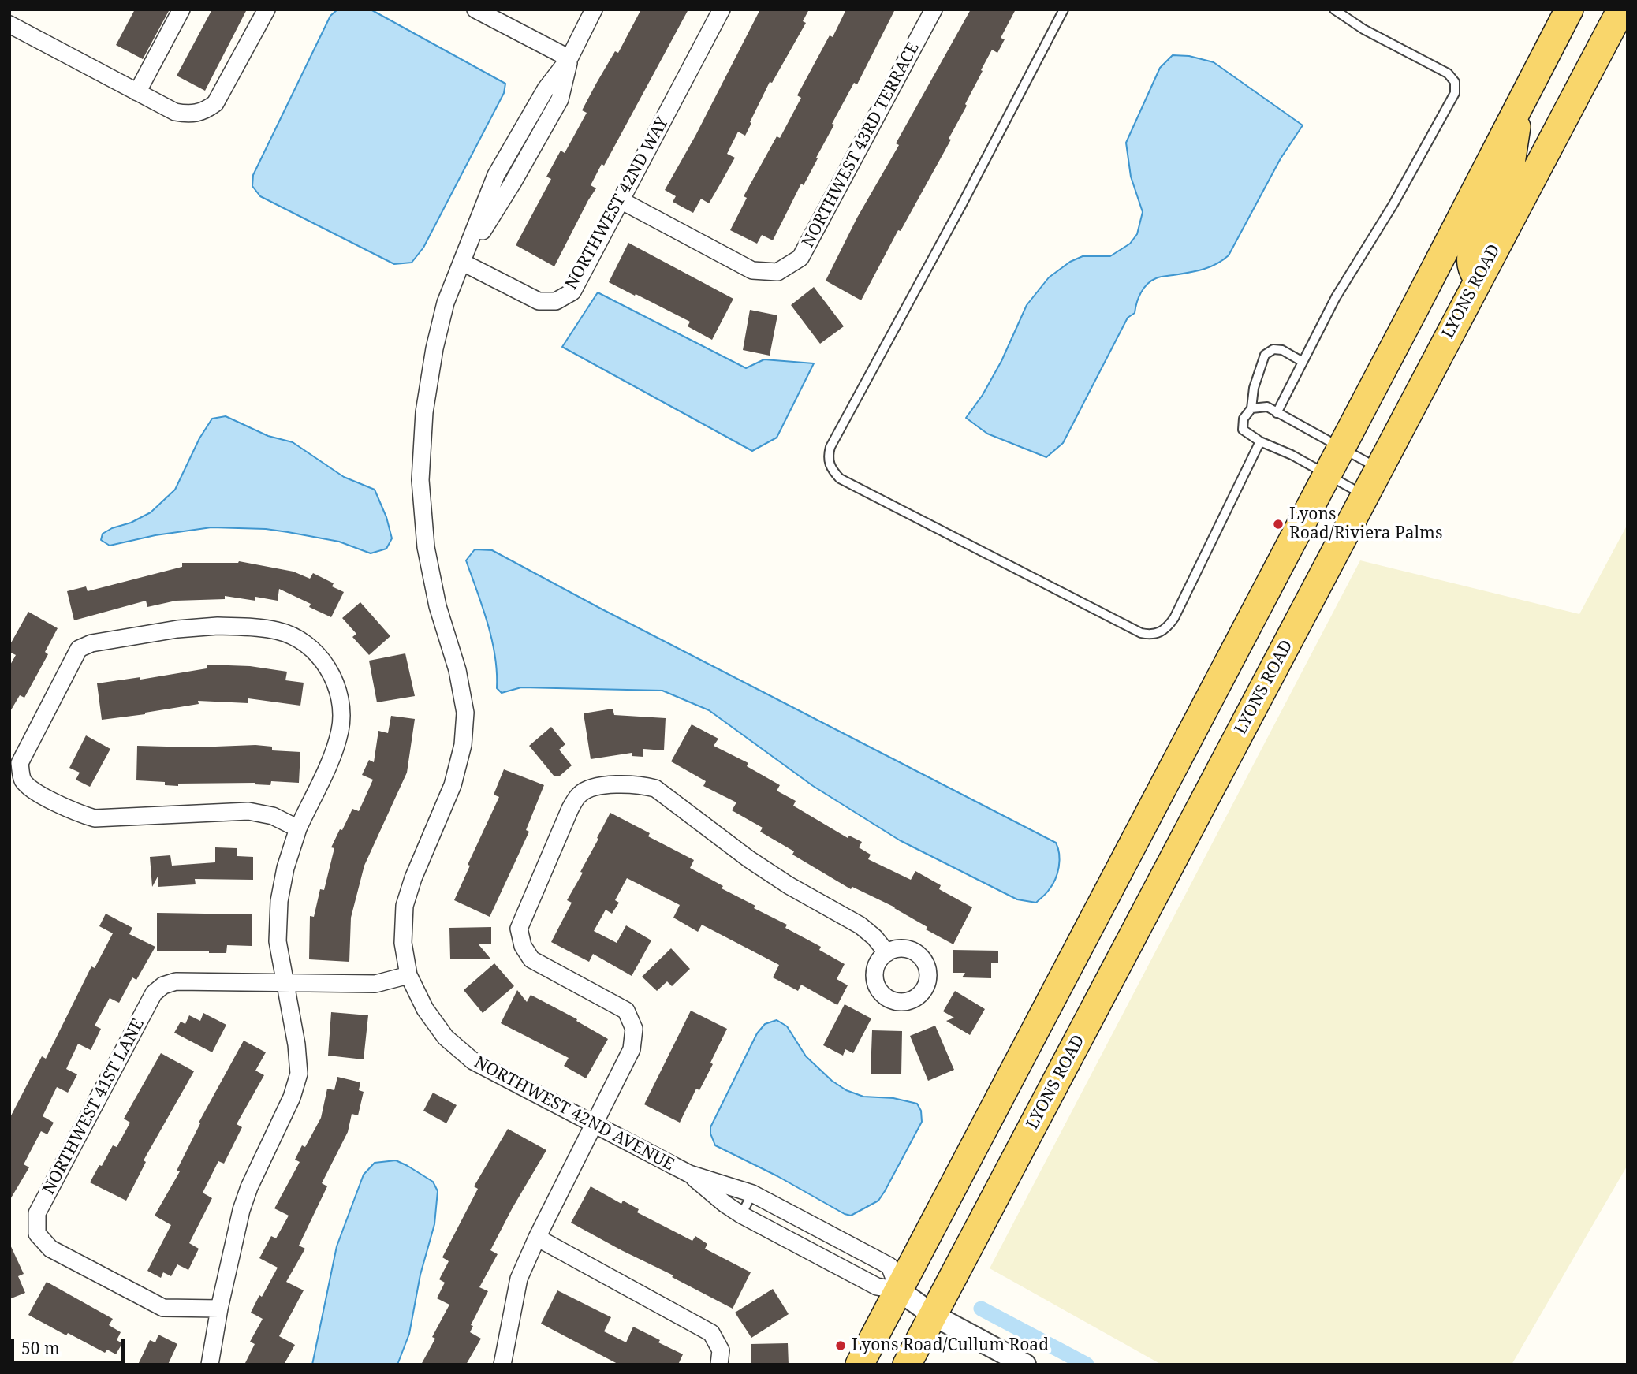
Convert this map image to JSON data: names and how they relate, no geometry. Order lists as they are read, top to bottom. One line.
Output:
{"streets":{"main road":["LYONS ROAD"],"street":["NORTHWEST 43RD TERRACE","NORTHWEST 42ND WAY","NORTHWEST 41ST LANE","NORTHWEST 42ND AVENUE"]},"crossings":[["NORTHWEST 43RD TERRACE","NORTHWEST 42ND WAY"],["NORTHWEST 42ND WAY","NORTHWEST 42ND AVENUE"]],"places":["Lyons Road/Riviera Palms","Lyons Road/Cullum Road"],"scale_bar":"50 m"}
